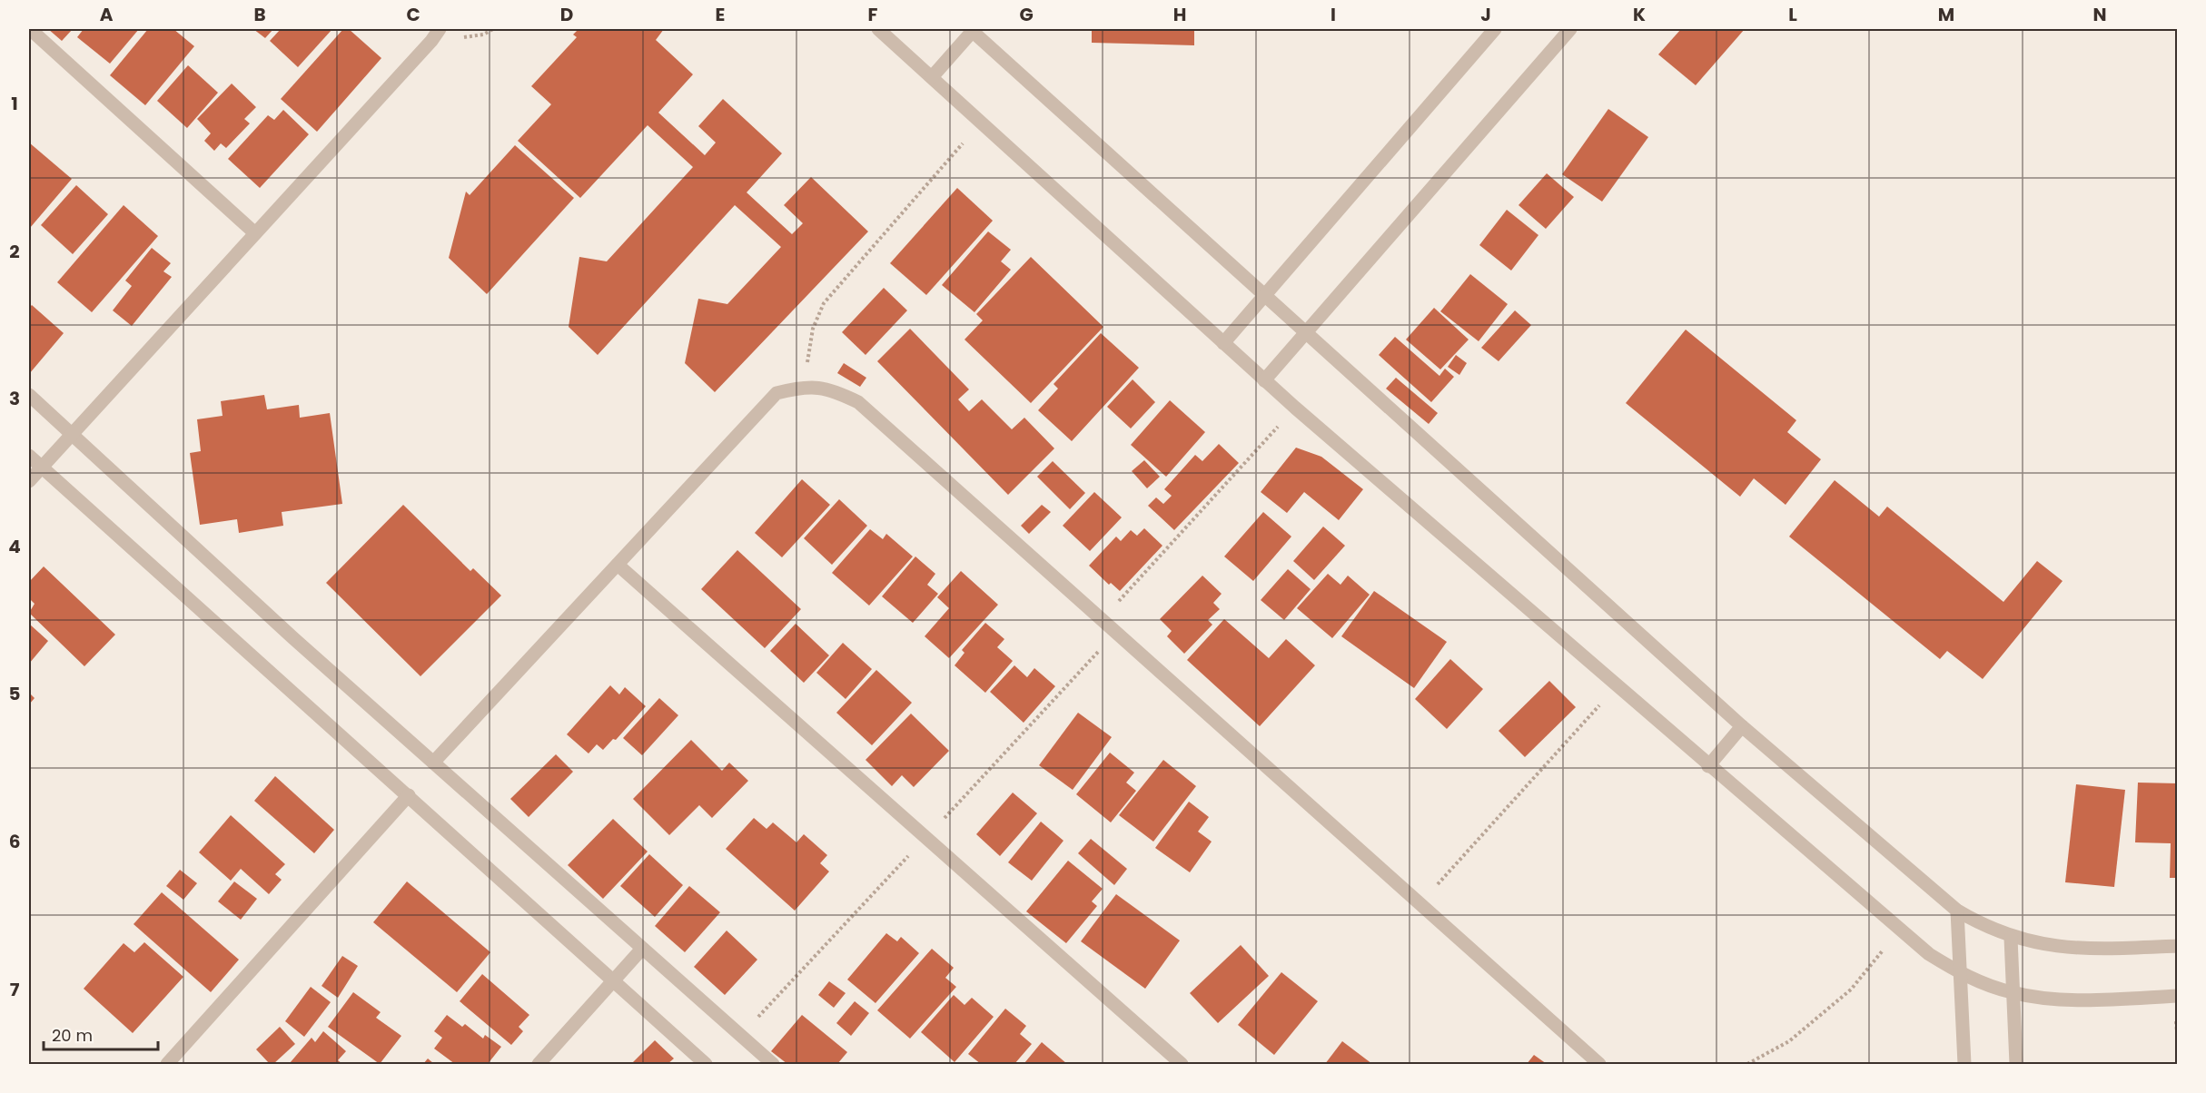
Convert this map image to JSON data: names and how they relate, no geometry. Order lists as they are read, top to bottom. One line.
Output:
{"scale_bar":"20 m","grid":{"columns":["A","B","C","D","E","F","G","H","I","J","K","L","M","N"],"rows":["1","2","3","4","5","6","7"]}}
